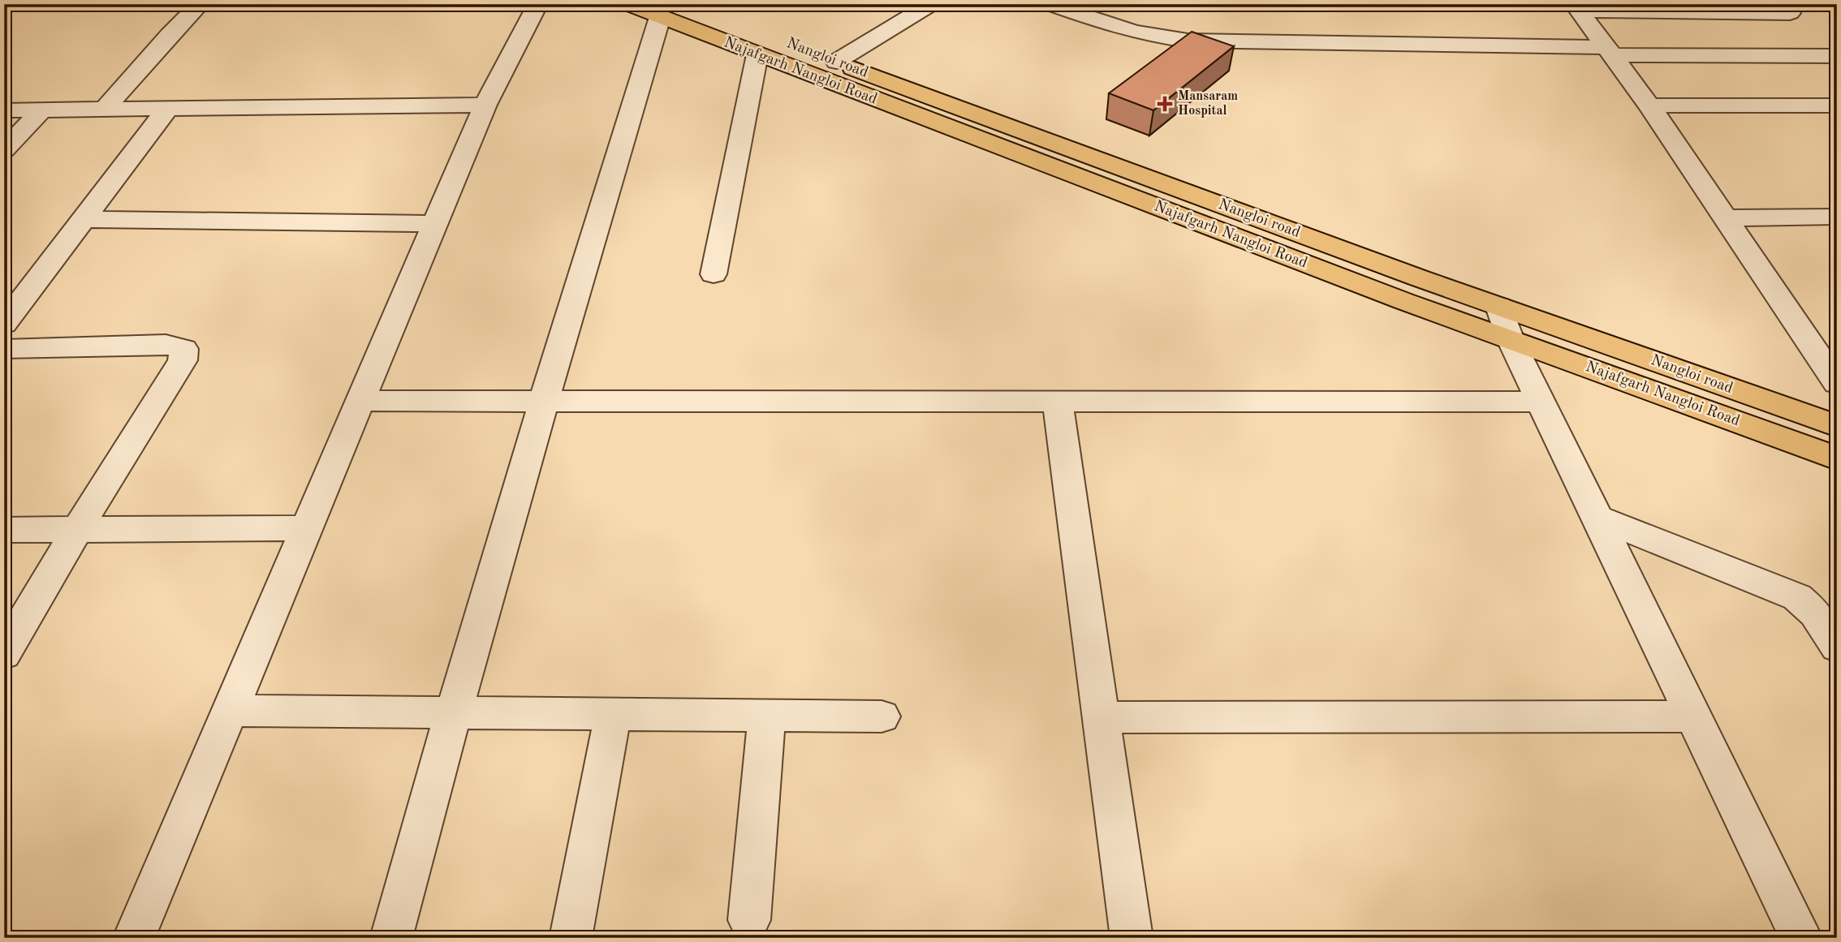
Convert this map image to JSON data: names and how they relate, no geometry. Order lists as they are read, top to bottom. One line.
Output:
{"streets":{"main road":["Nangloi road","Najafgarh Nangloi Road"]},"crossings":[["Nangloi road","Najafgarh Nangloi Road"]],"places":{"health":["Mansaram Hospital"]}}
